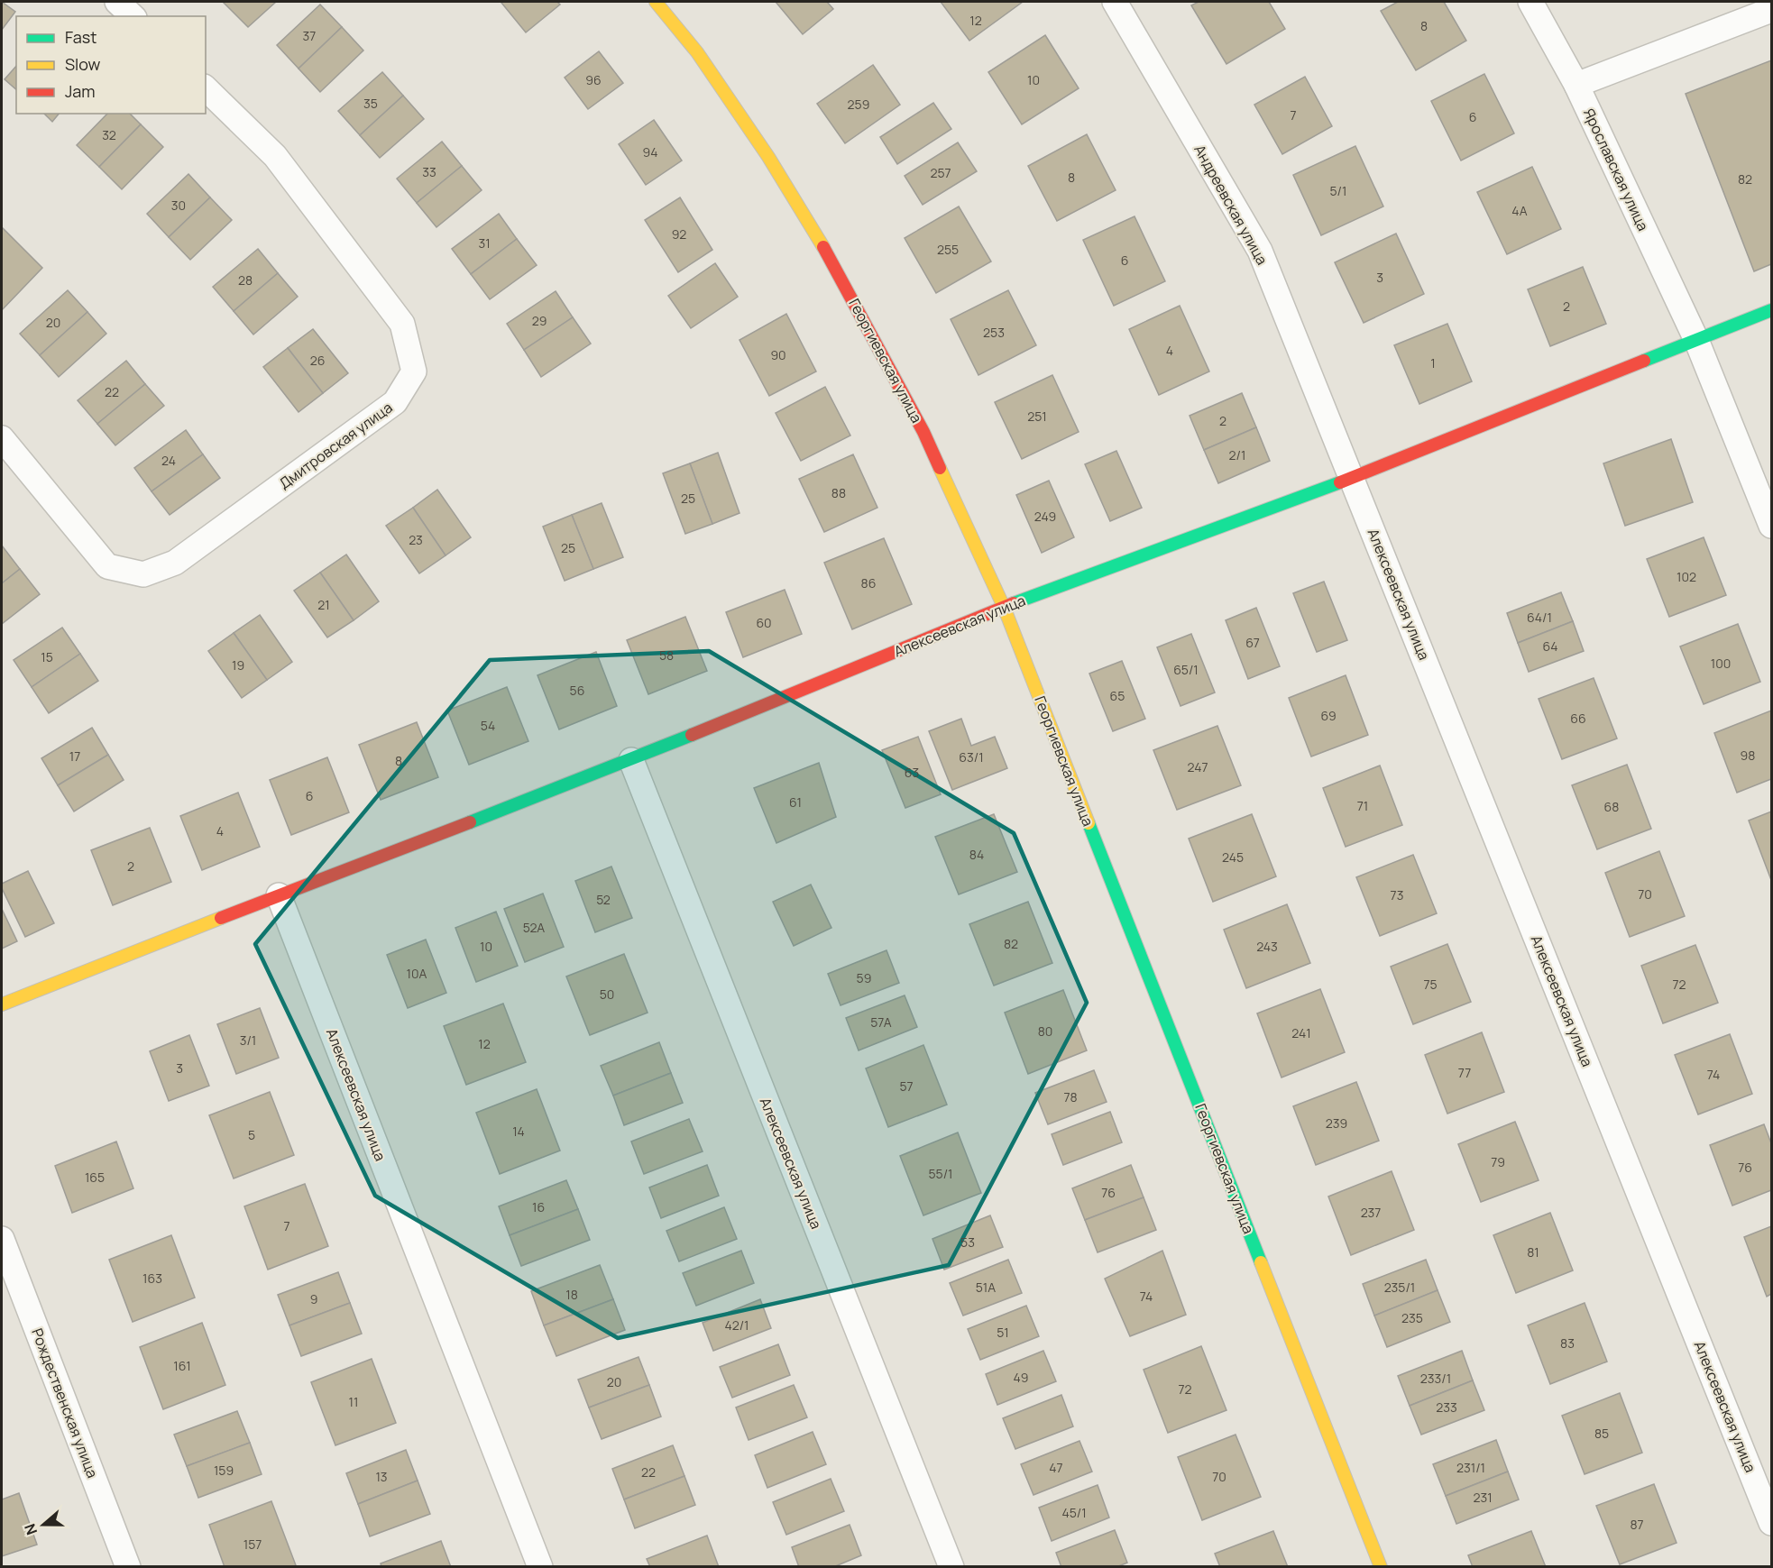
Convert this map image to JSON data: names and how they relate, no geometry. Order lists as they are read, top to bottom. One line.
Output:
{"streets":{"street":["Ярославская улица","Андреевская улица","Георгиевская улица","Дмитровская улица","Алексеевская улица","Рождественская улица"]},"crossings":[["Ярославская улица","Алексеевская улица"],["Андреевская улица","Алексеевская улица"],["Георгиевская улица","Алексеевская улица"]],"house_numbers":["12","8","37","96","10","35","259","7","6","32","94","33","257","8","82","5/1","30","4А","92","31","255","6","3","28","2","29","20","253","4","90","26","1","22","251","2","2/1","24","88","25","249","23","25","102","86","21","64/1","60","67","64","58","15","100","19","65/1","56","65","69","66","54","98","17","63/1","8","247","63","6","61","71","68","4","84","245","2","70","73","52","52А","82","10","243","10А","59","75","72","50","57А","80","241","3/1","12","3","77","74","57","78","239","14","5","79","76","55/1","165","76","16","237","7","53","81","163","51А","235/1","18","74","9","235","42/1","51","83","161","49","233/1","20","72","11","233","85","47","231/1","159","22","13","70","231","45/1","87","157"],"legend":["Fast","Slow","Jam"],"north":"left"}
